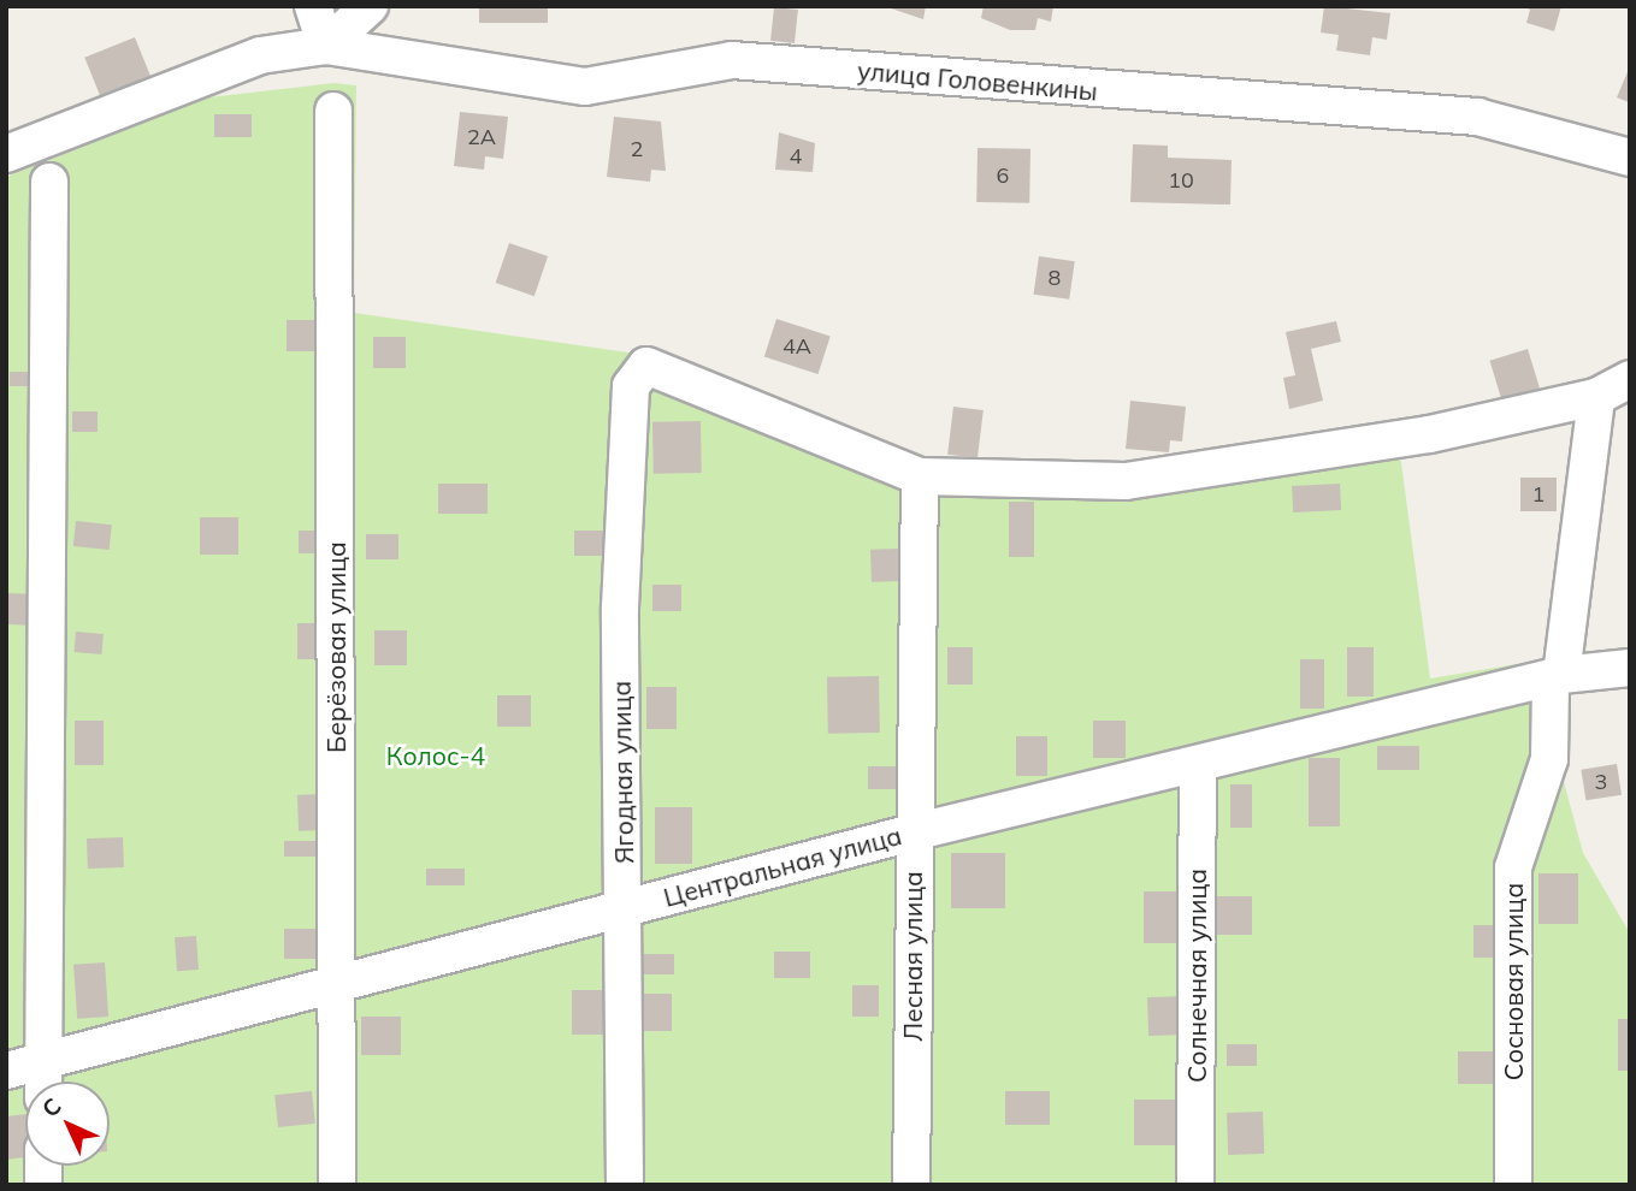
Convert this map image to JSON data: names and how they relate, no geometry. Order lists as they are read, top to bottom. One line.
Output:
{"streets":{"street":["улица Головенкины","Берёзовая улица","Ягодная улица","Центральная улица","Лесная улица","Солнечная улица","Сосновая улица"]},"crossings":[["Берёзовая улица","Центральная улица"],["Ягодная улица","Центральная улица"],["Ягодная улица","Лесная улица"],["Центральная улица","Лесная улица"],["Центральная улица","Солнечная улица"],["Центральная улица","Сосновая улица"]],"parks":["Колос-4"],"house_numbers":["2А","2","4","6","10","8","4А","1","3"],"north":"top left"}
